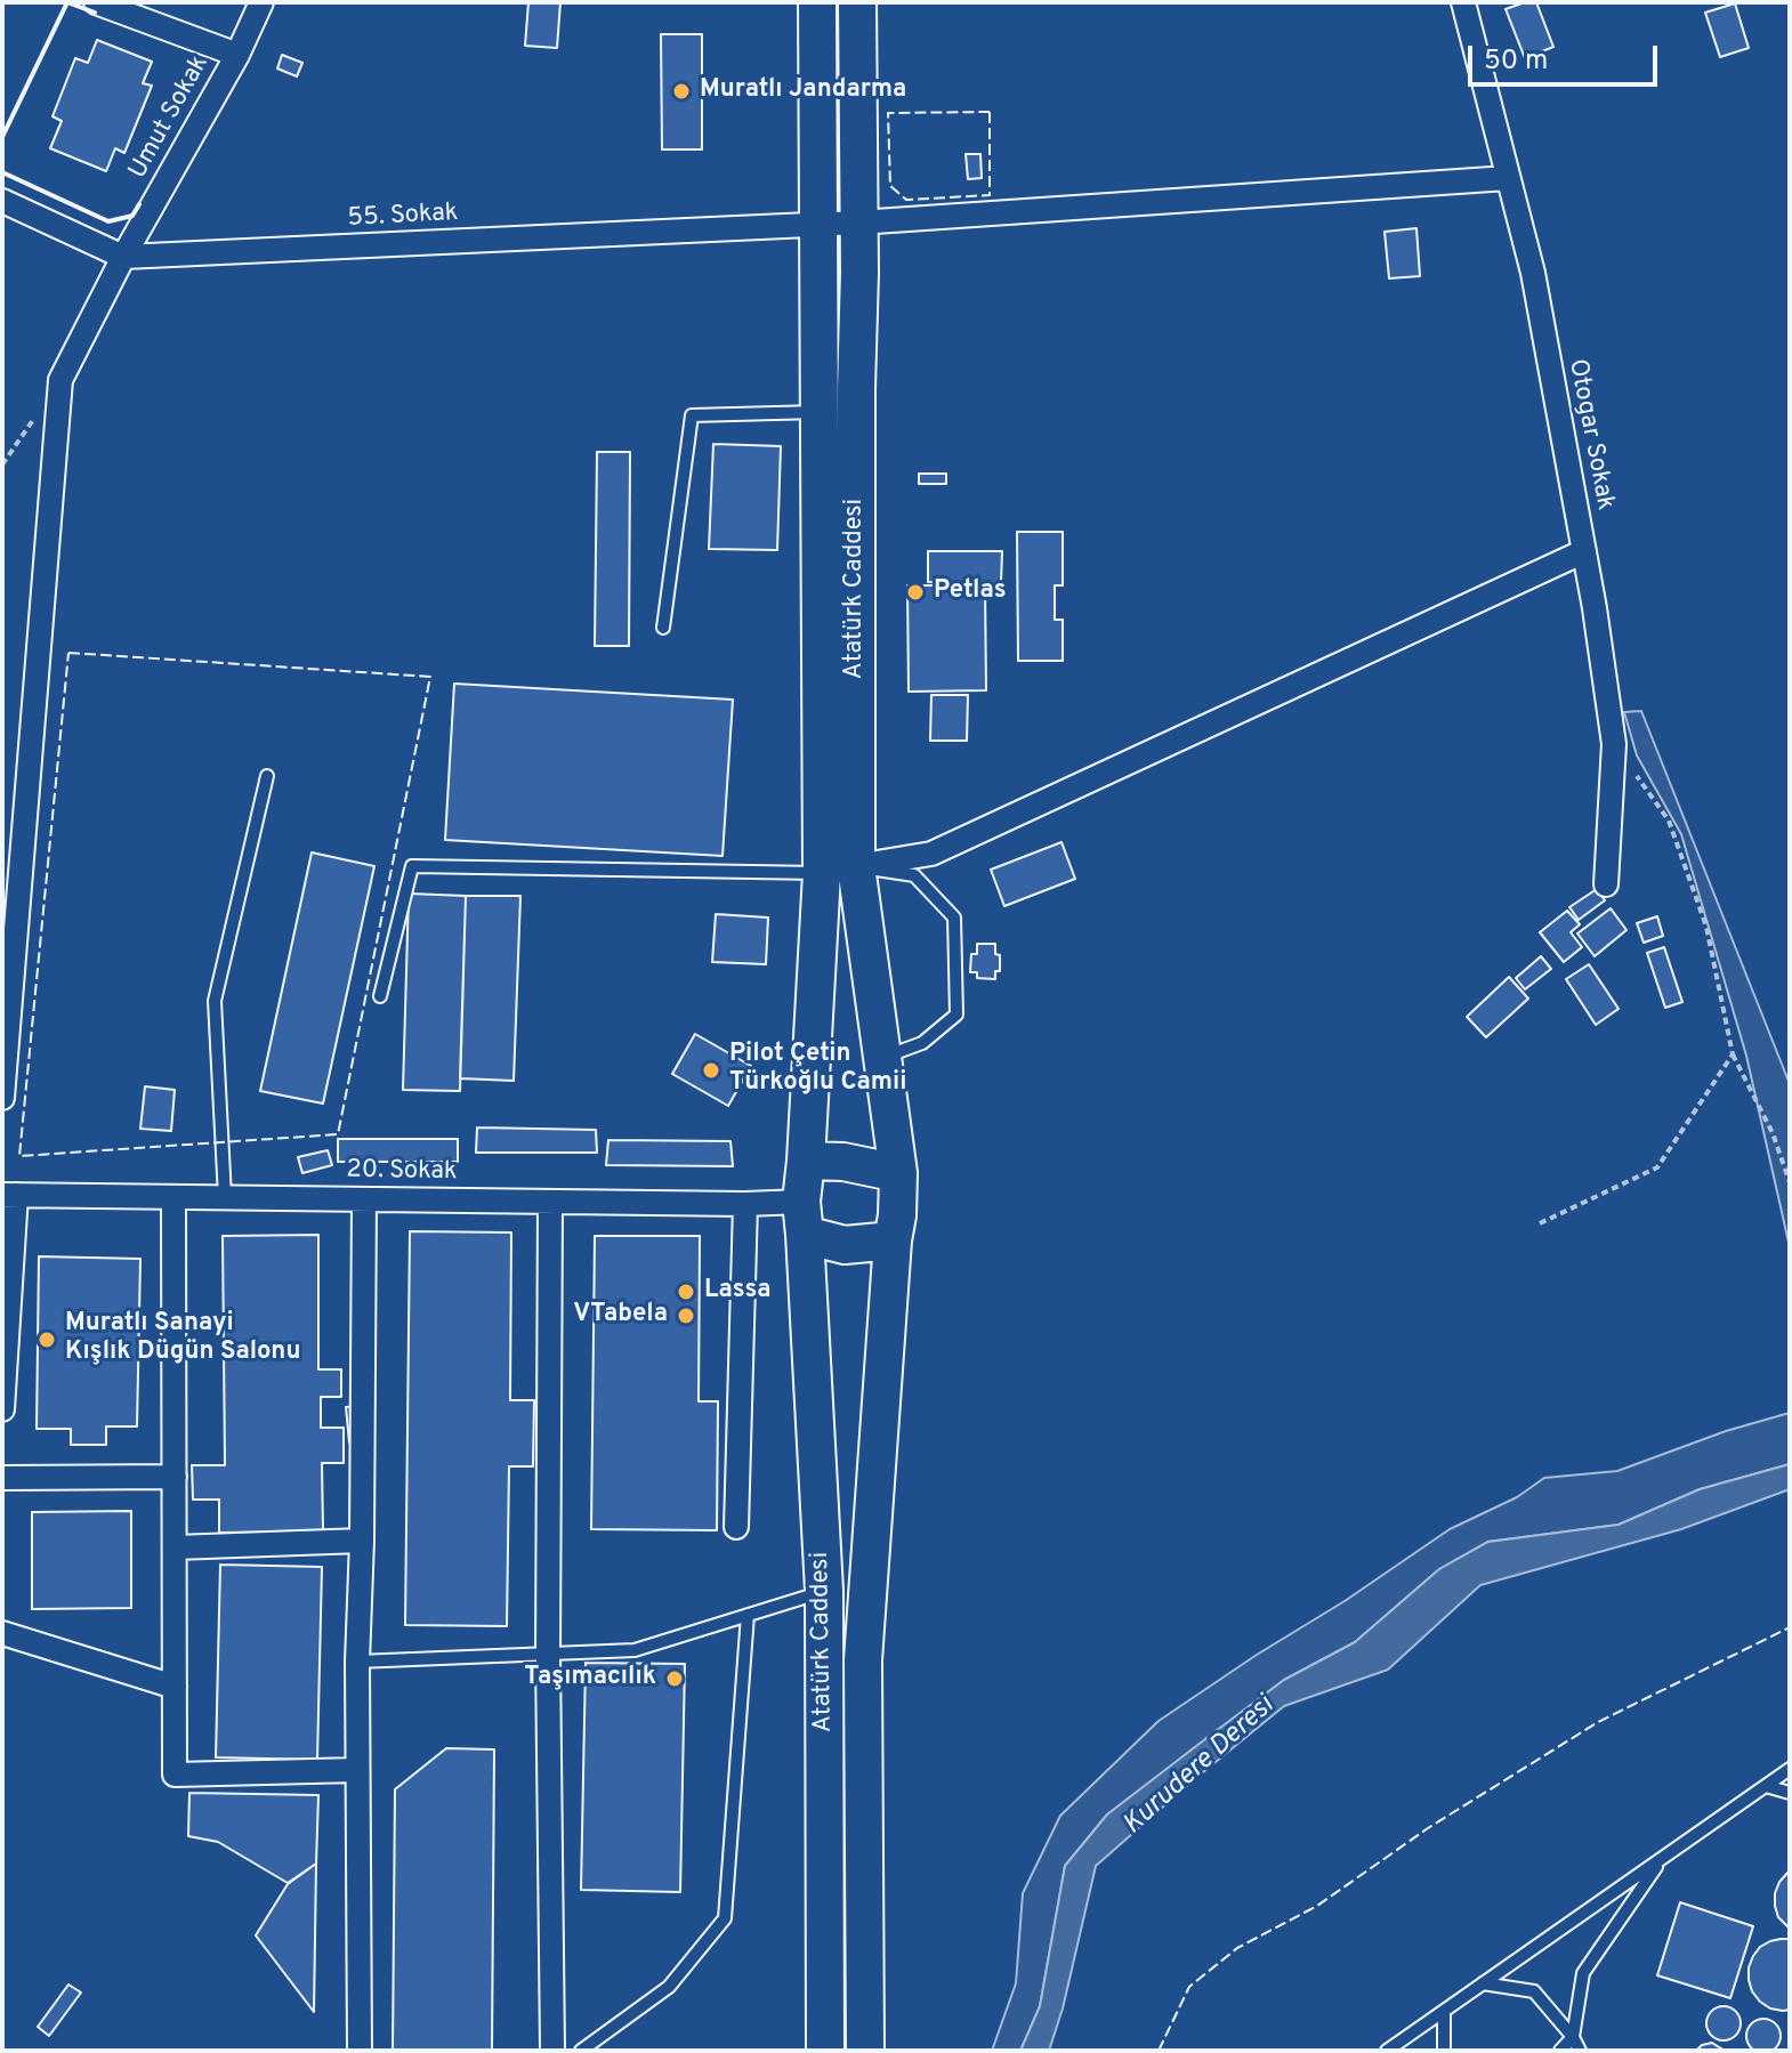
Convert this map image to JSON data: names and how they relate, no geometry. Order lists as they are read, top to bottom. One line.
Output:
{"streets":{"main road":["Atatürk Caddesi"],"street":["Umut Sokak","55. Sokak","Otogar Sokak","20. Sokak"]},"crossings":[["Umut Sokak","55. Sokak"],["55. Sokak","Otogar Sokak"],["55. Sokak","Atatürk Caddesi"],["Atatürk Caddesi","20. Sokak"]],"water":["Kurudere Deresi"],"places":["Muratlı Jandarma","Petlas","Pilot Çetin Türkoğlu Camii","Lassa","VTabela","Muratlı Sanayi Kışlık Dügün Salonu","Taşımacılık"],"scale_bar":"50 m"}
